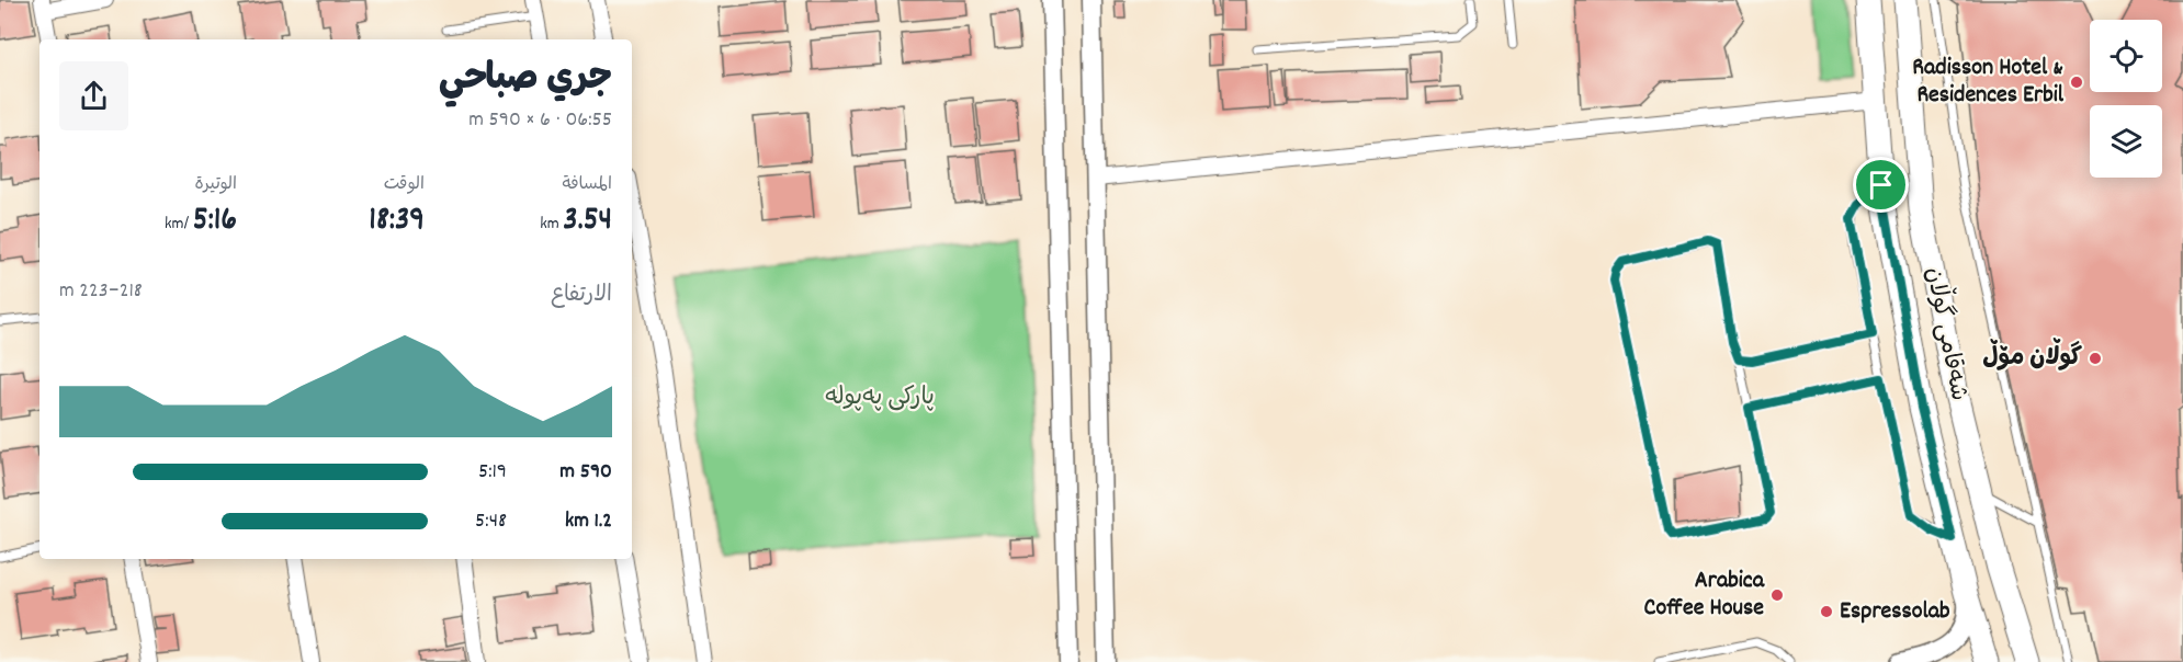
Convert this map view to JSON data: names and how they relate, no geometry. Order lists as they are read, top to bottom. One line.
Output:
{"streets":{"main road":["شەقامی گوڵان"]},"parks":["پارکی پەپولە"],"places":["Radisson Hotel & Residences Erbil","گوڵان مۆڵ","Arabica Coffee House","Espressolab"],"page":{"heading":["جري صباحي","06:55 · 6 × 590 m"],"stats":[["المسافة","3.54 km"],["الوقت","18:39"],["الوتيرة","5:16 /km"]],"chart":["الارتفاع","218–223 m"],"list":[{"name":"590 m","note":"5:19"},{"name":"1.2 km","note":"5:48"}]}}
